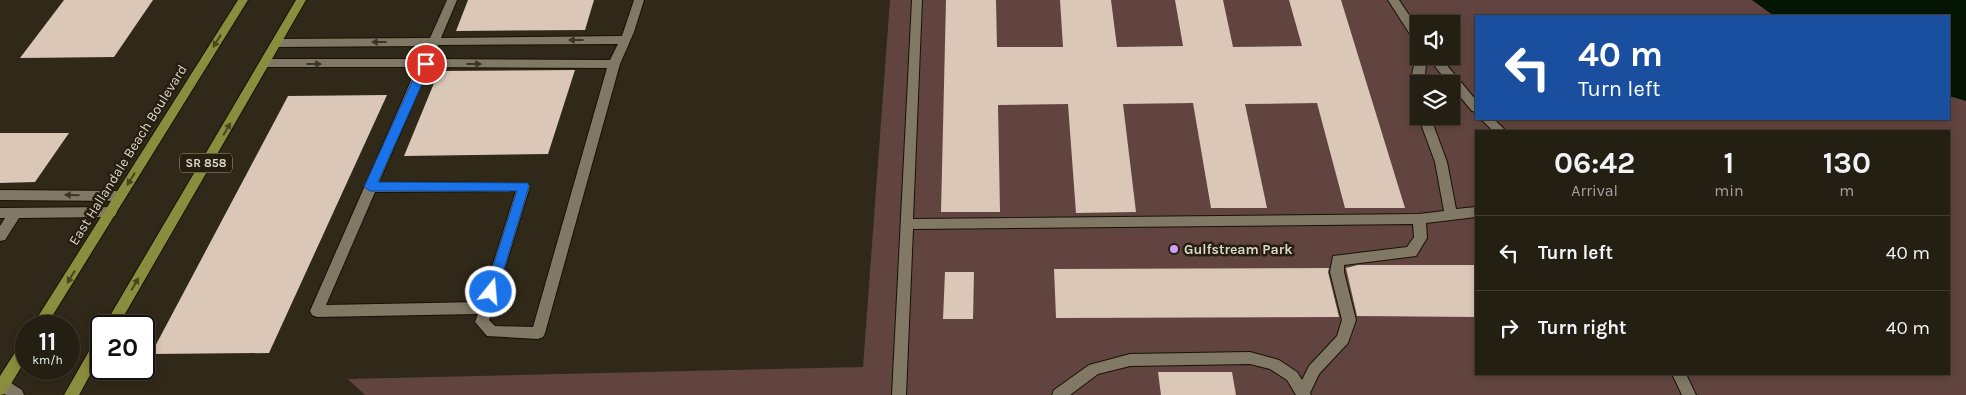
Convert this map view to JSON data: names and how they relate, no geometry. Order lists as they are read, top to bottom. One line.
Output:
{"streets":{"main road":["East Hallandale Beach Boulevard","SR 858"]},"places":["Gulfstream Park"],"page":{"turn":["40 m","Turn left"],"eta":["06:42","Arrival","1","min","130","m"],"list":[{"name":"Turn left","value":"40 m"},{"name":"Turn right","value":"40 m"}],"speed":"11 km/h","limit":"20"}}
